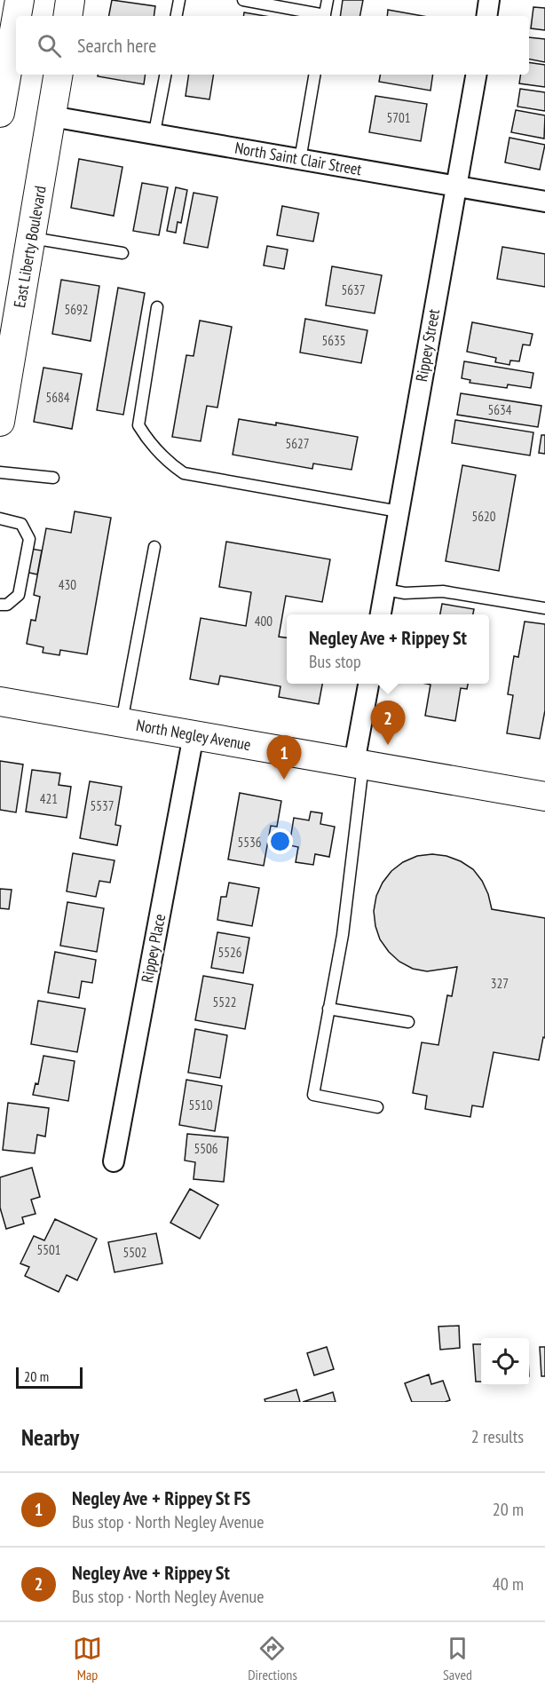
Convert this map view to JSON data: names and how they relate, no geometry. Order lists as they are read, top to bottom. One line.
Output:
{"streets":{"main road":["East Liberty Boulevard","North Negley Avenue"],"street":["North Saint Clair Street","Rippey Street","Rippey Place"]},"crossings":[["North Saint Clair Street","East Liberty Boulevard"],["North Saint Clair Street","Rippey Street"],["North Negley Avenue","Rippey Place"]],"house_numbers":["5701","5637","5692","5635","5684","5634","5627","5620","430","400","421","5537","5536","5526","327","5522","5510","5506","5501","5502"],"scale_bar":"20 m","page":{"search":"Search here","popup":["Negley Ave + Rippey St","Bus stop"],"pins":["2","1"],"scale":"20 m","heading":["Nearby","2 results"],"list":[{"mark":"1","name":"Negley Ave + Rippey St FS","note":"Bus stop · North Negley Avenue","value":"20 m"},{"mark":"2","name":"Negley Ave + Rippey St","note":"Bus stop · North Negley Avenue","value":"40 m"}],"nav":["Map","Directions","Saved"]}}
